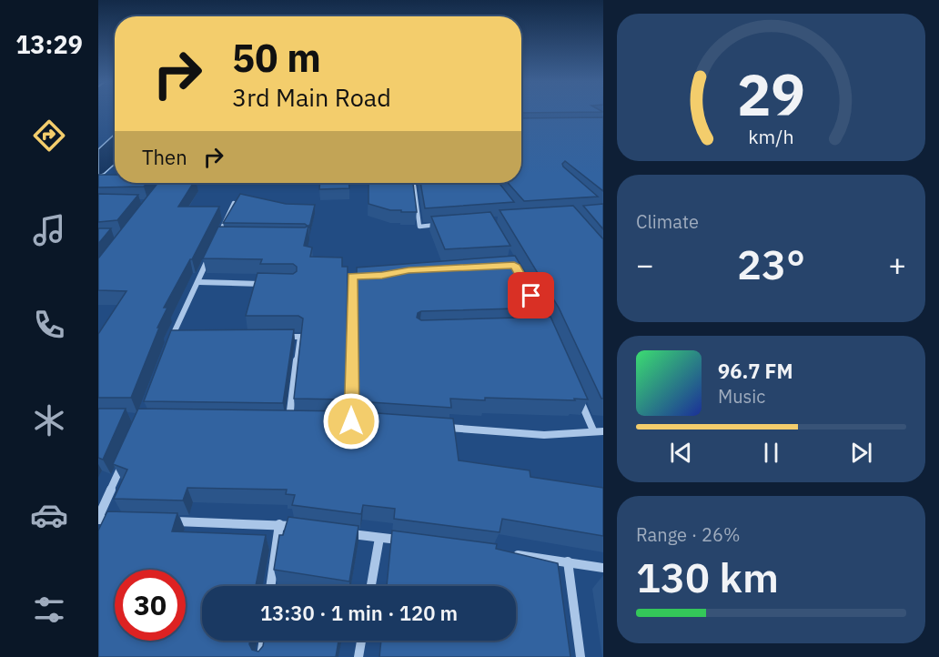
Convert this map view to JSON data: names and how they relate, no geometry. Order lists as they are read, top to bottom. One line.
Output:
{"page":{"tabs":"13:29","turn":["50 m","3rd Main Road"],"then":"Then","tile":["Climate",["Range · 26%","130 km"]],"heat":["−","23°","+"],"song":["96.7 FM","Music"],"limit":"30","trip":"13:30 · 1 min · 120 m","gauge":["29","km/h"]}}
